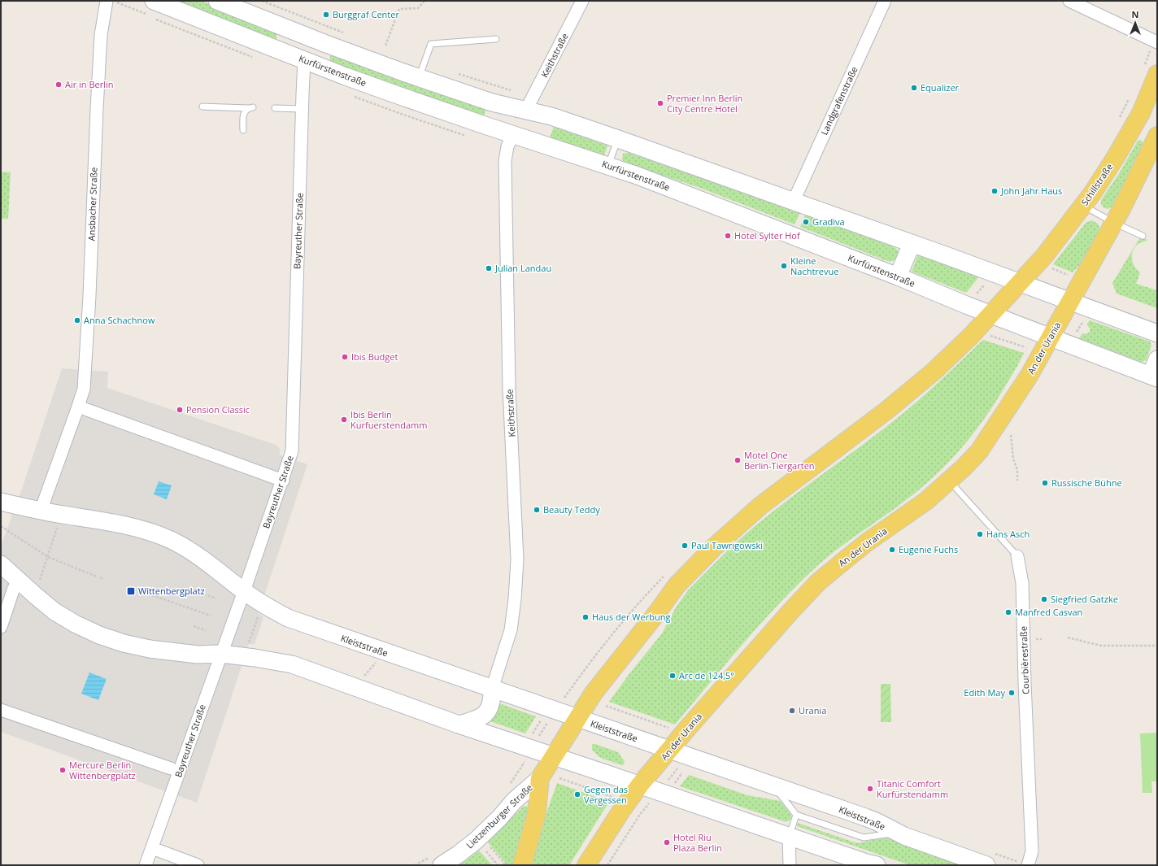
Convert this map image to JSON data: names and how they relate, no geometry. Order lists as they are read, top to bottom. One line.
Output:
{"streets":{"main road":["Kurfürstenstraße","Schillstraße","An der Urania","Kleiststraße","Lietzenburger Straße"],"street":["Keithstraße","Landgrafenstraße","Ansbacher Straße","Bayreuther Straße","Courbièrestraße"]},"crossings":[["Keithstraße","Kurfürstenstraße"],["Keithstraße","Kleiststraße"],["Kurfürstenstraße","Bayreuther Straße"],["Kurfürstenstraße","An der Urania"],["Bayreuther Straße","Kleiststraße"],["An der Urania","Kleiststraße"],["An der Urania","Courbièrestraße"]],"places":{"other":["Burggraf Center","Air in Berlin","Equalizer","Premier Inn Berlin City Centre Hotel","John Jahr Haus","Gradiva","Hotel Sylter Hof","Kleine Nachtrevue","Julian Landau","Anna Schachnow","Ibis Budget","Pension Classic","Ibis Berlin Kurfuerstendamm","Motel One Berlin-Tiergarten","Russische Bühne","Beauty Teddy","Hans Asch","Paul Tawrigowski","Eugenie Fuchs","Siegfried Gatzke","Manfred Casvan","Haus der Werbung","Arc de 124,5°","Edith May","Urania","Mercure Berlin Wittenbergplatz","Titanic Comfort Kurfürstendamm","Gegen das Vergessen","Hotel Riu Plaza Berlin"],"transit":["Wittenbergplatz"]},"north":"top"}
